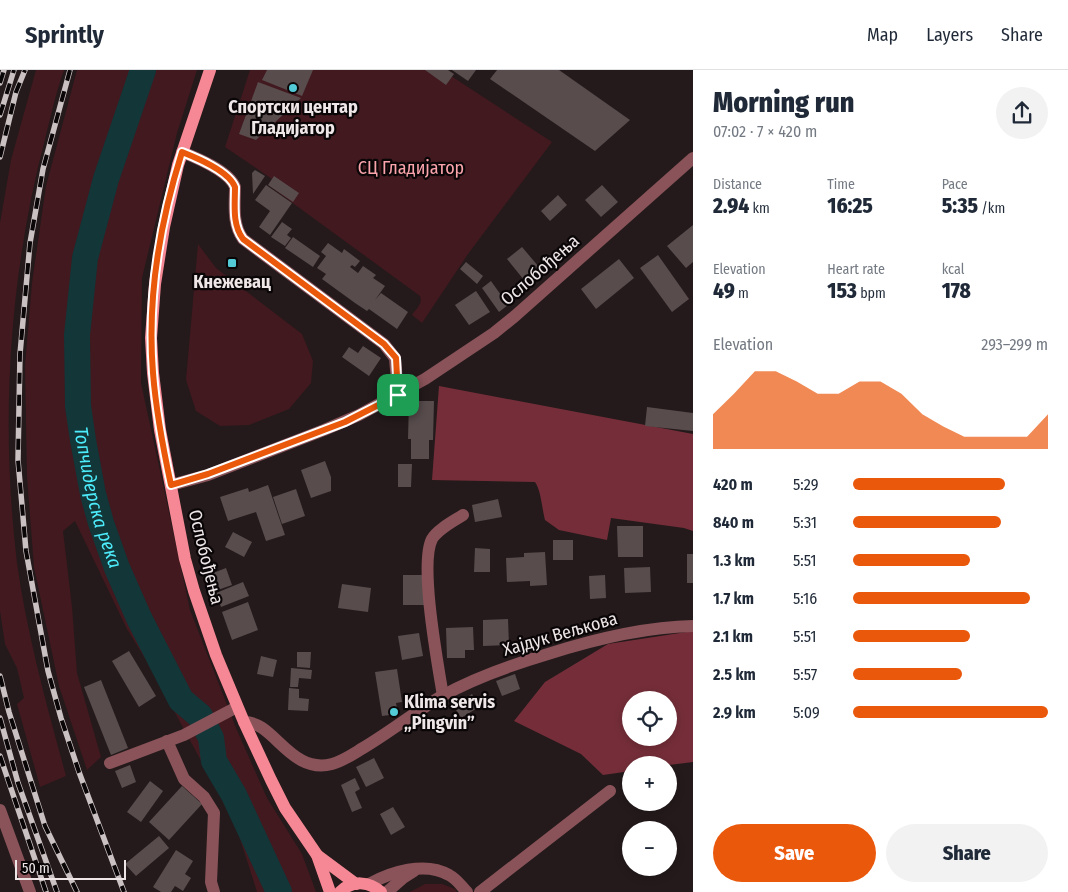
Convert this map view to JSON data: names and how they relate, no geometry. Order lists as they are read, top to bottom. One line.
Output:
{"streets":{"main road":["Ослобођења"],"street":["Хајдук Вељкова"]},"crossings":[["Ослобођења","Хајдук Вељкова"]],"water":["Топчидерска река"],"parks":["СЦ Гладијатор"],"places":{"other":["Спортски центар Гладијатор","Klima servis „Pingvin”"],"transit":["Кнежевац"]},"scale_bar":"50 m","page":{"header":"Sprintly","nav":["Map","Layers","Share"],"heading":["Morning run","07:02 · 7 × 420 m"],"stats":[["Distance","2.94 km"],["Time","16:25"],["Pace","5:35 /km"],["Elevation","49 m"],["Heart rate","153 bpm"],["kcal","178"]],"chart":["Elevation","293–299 m"],"list":[{"name":"420 m","note":"5:29"},{"name":"840 m","note":"5:31"},{"name":"1.3 km","note":"5:51"},{"name":"1.7 km","note":"5:16"},{"name":"2.1 km","note":"5:51"},{"name":"2.5 km","note":"5:57"},{"name":"2.9 km","note":"5:09"}],"map_buttons":["+","−"],"buttons":["Save","Share"],"scale":"50 m"}}
